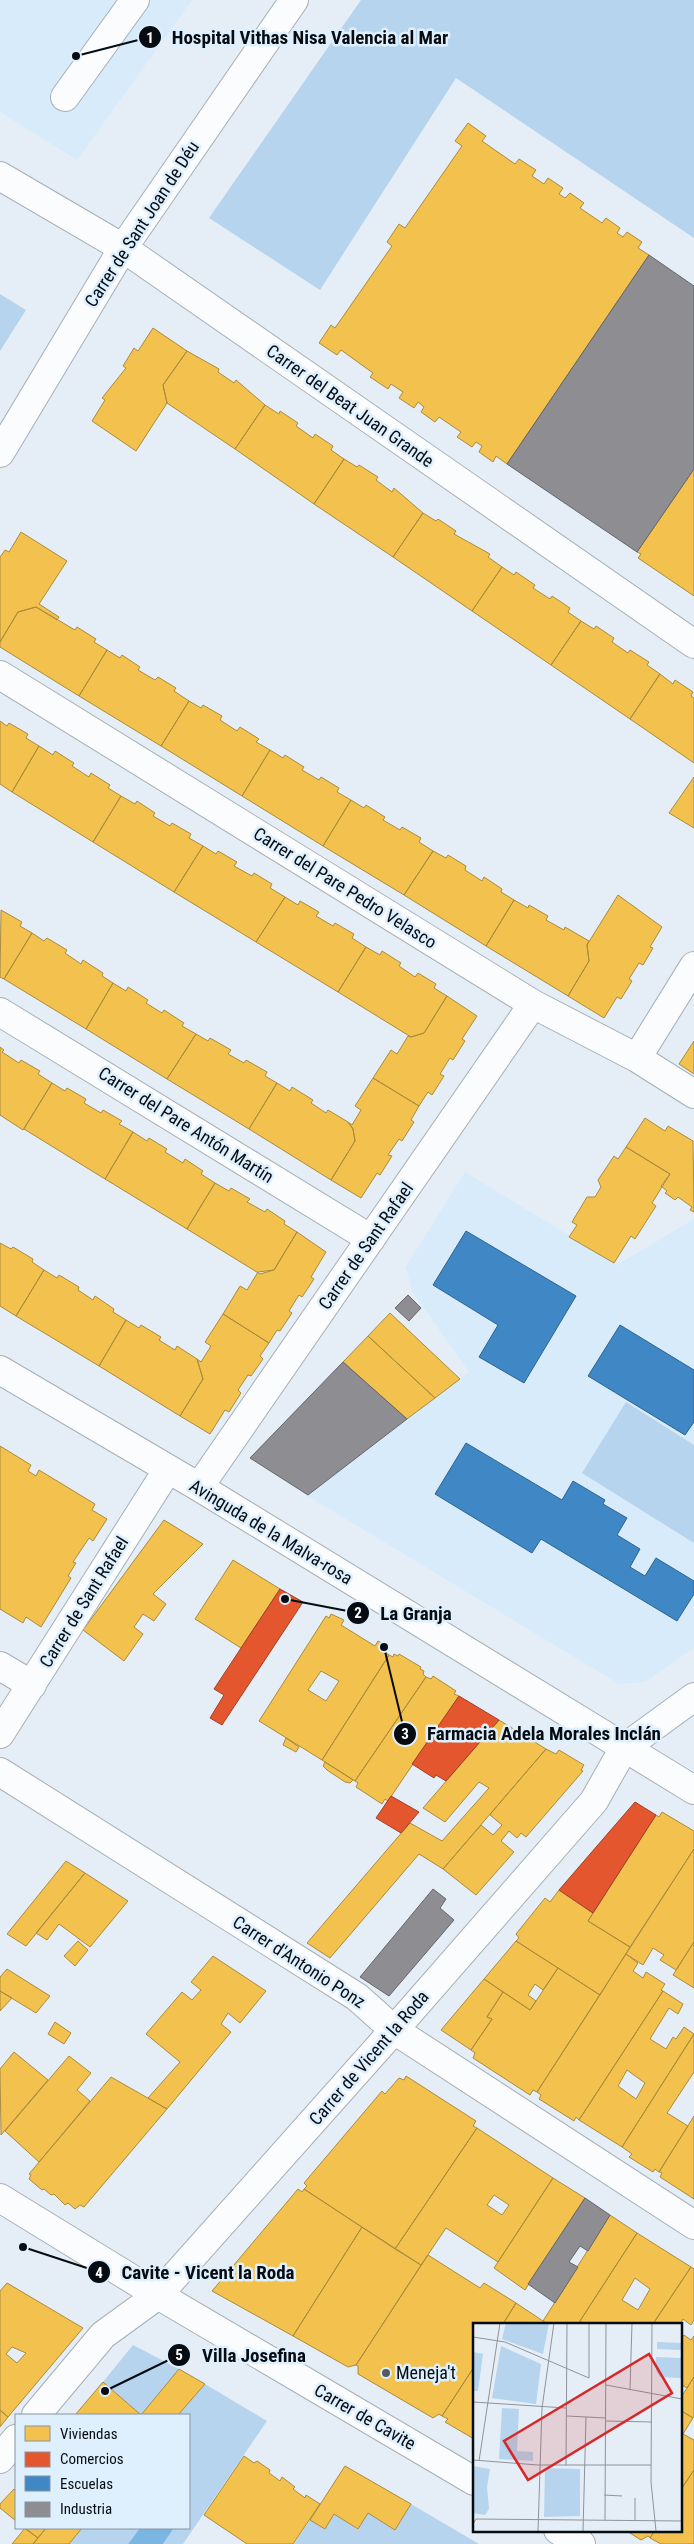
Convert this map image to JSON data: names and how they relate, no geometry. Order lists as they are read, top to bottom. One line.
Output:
{"streets":{"street":["Carrer de Sant Joan de Déu","Carrer del Beat Juan Grande","Carrer del Pare Pedro Velasco","Carrer del Pare Antón Martín","Carrer de Sant Rafael","Avinguda de la Malva-rosa","Carrer d'Antonio Ponz","Carrer de Vicent la Roda","Carrer de Cavite"]},"crossings":[["Carrer de Sant Joan de Déu","Carrer del Beat Juan Grande"],["Carrer del Pare Pedro Velasco","Carrer de Sant Rafael"],["Carrer del Pare Antón Martín","Carrer de Sant Rafael"],["Carrer de Sant Rafael","Avinguda de la Malva-rosa"],["Avinguda de la Malva-rosa","Carrer de Vicent la Roda"],["Carrer d'Antonio Ponz","Carrer de Vicent la Roda"],["Carrer de Vicent la Roda","Carrer de Cavite"]],"places":["Hospital Vithas Nisa Valencia al Mar","La Granja","Farmacia Adela Morales Inclán","Cavite - Vicent la Roda","Meneja't","Villa Josefina"],"legend":["Viviendas","Comercios","Escuelas","Industria"]}
